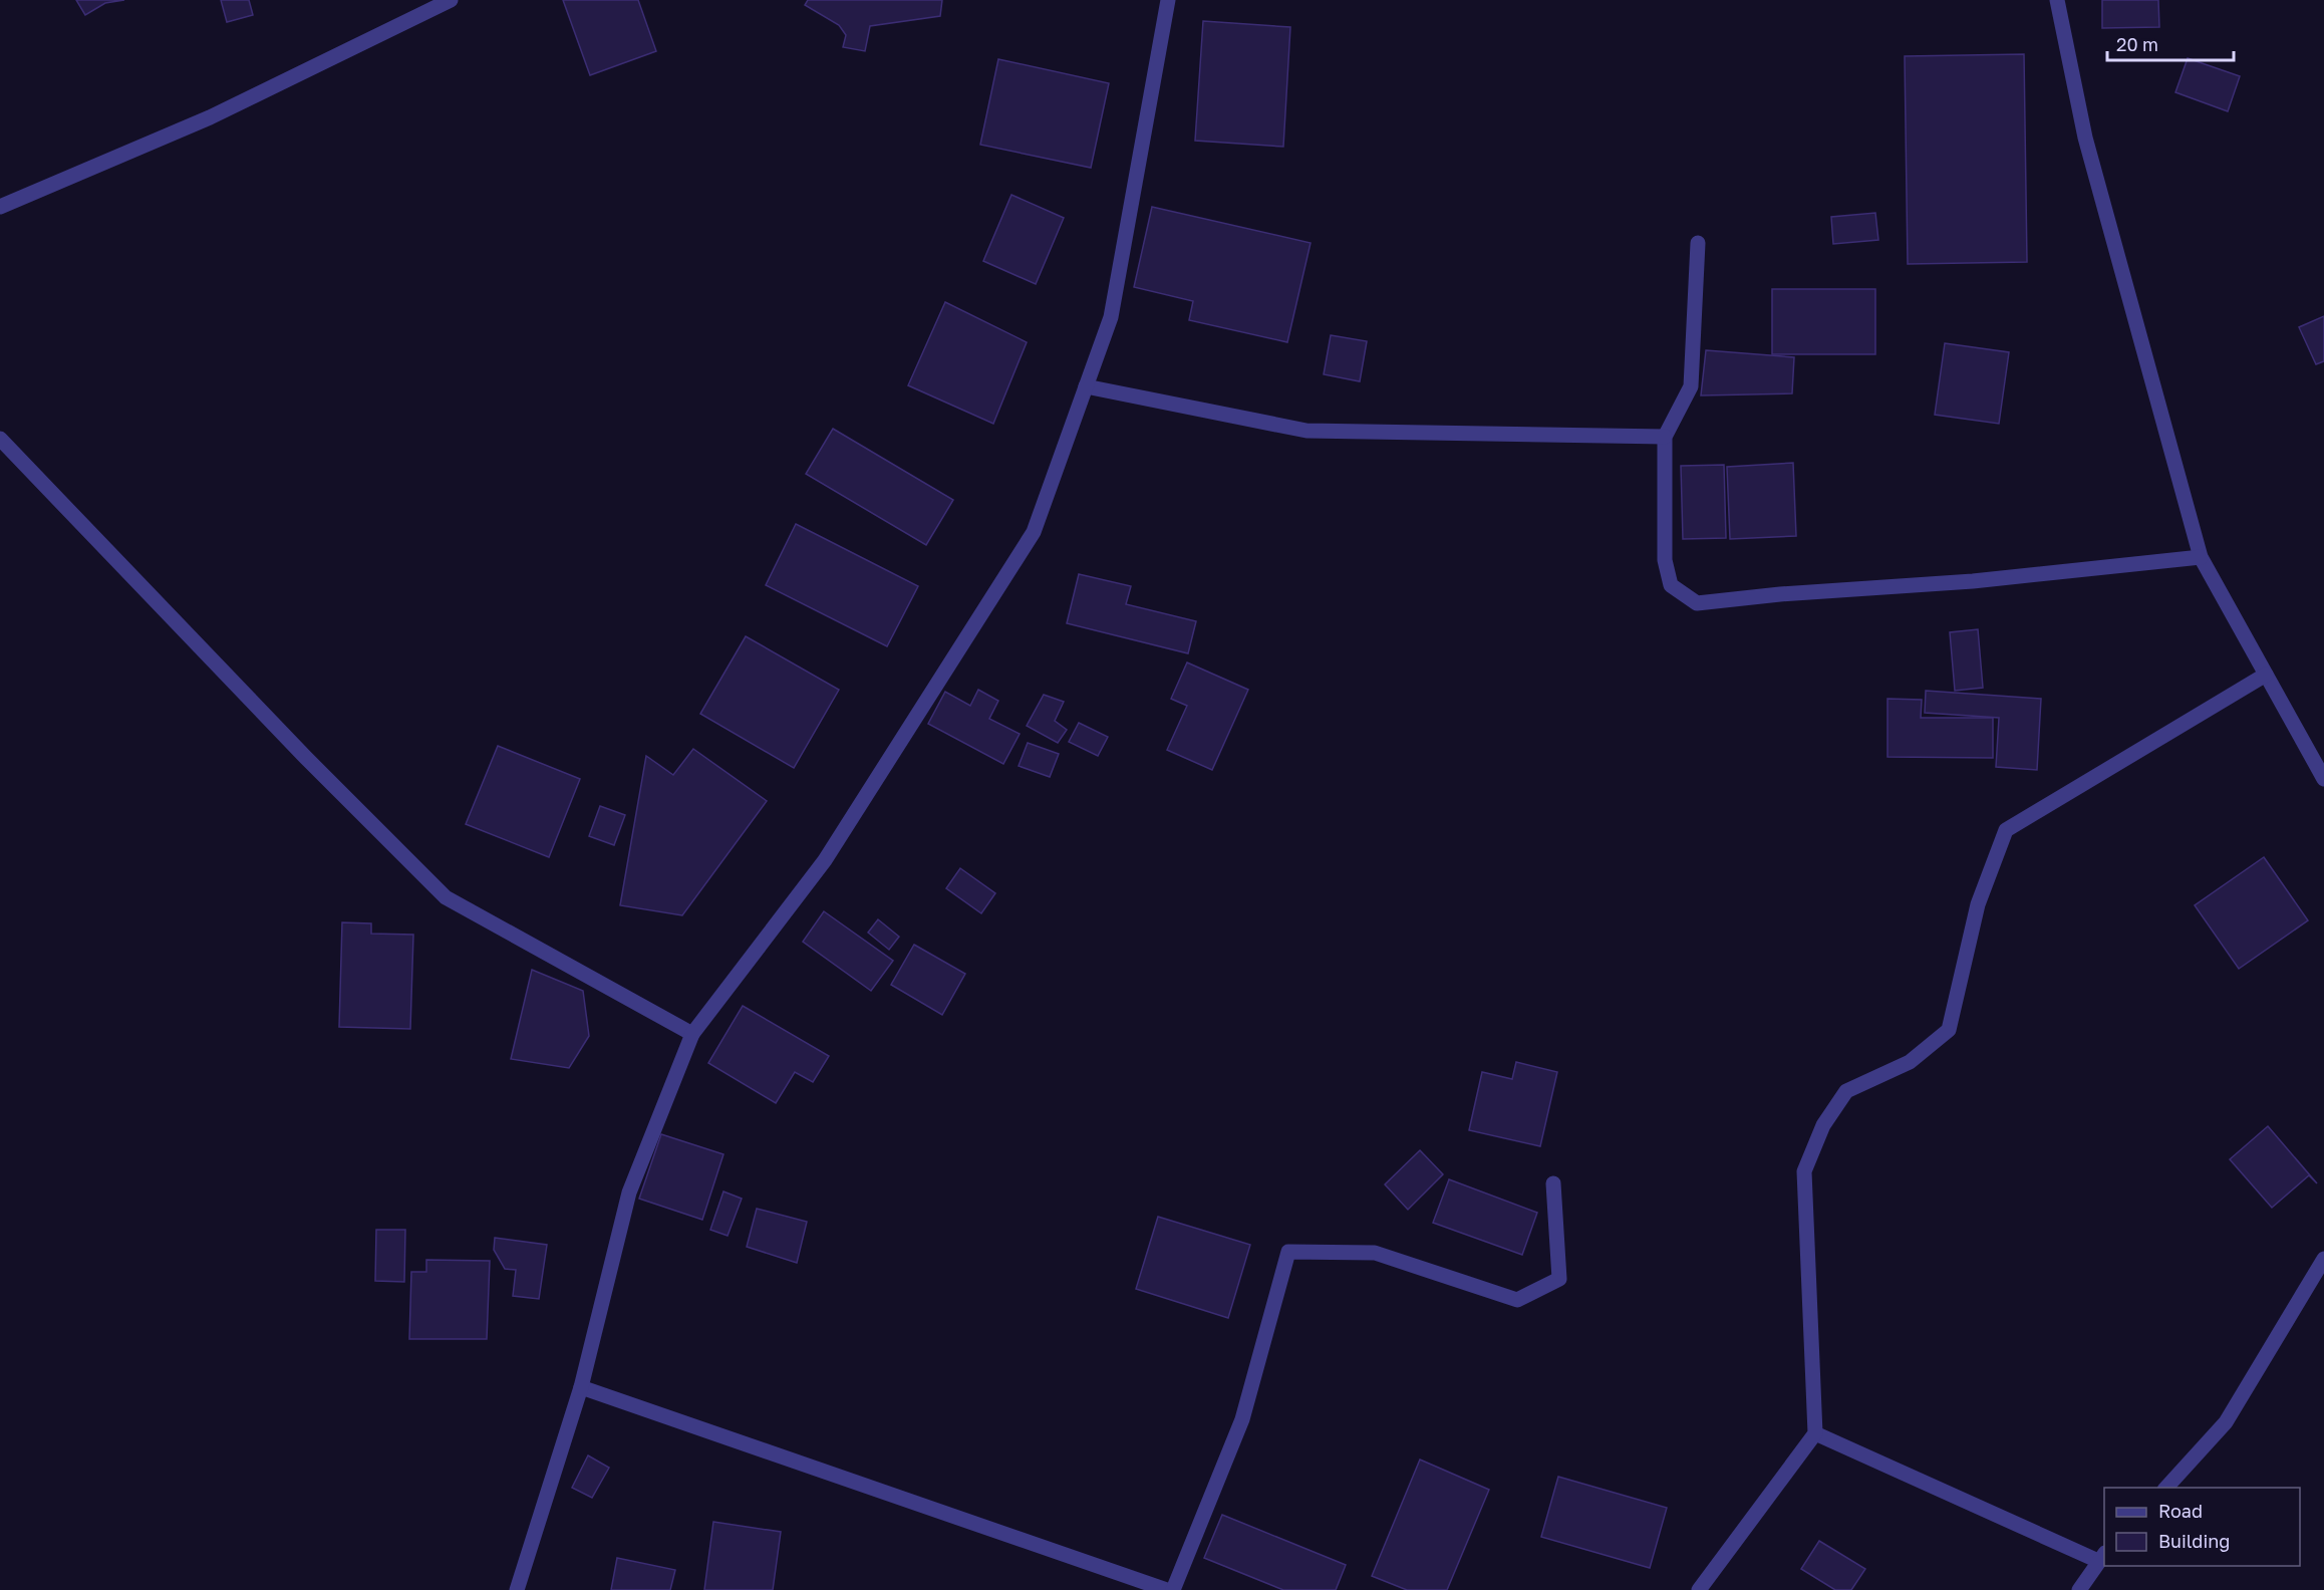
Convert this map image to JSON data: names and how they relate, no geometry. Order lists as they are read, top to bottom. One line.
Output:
{"legend":["Road","Building"],"scale_bar":"20 m"}
